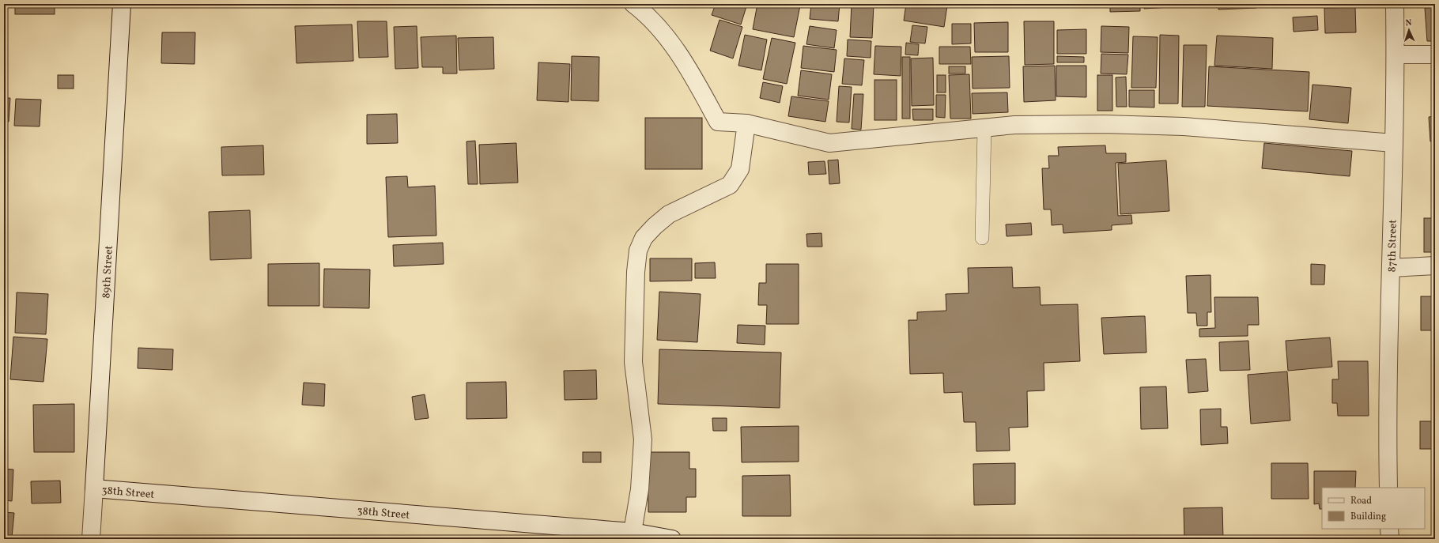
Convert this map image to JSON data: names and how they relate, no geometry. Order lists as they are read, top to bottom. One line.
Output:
{"streets":{"street":["87th Street","89th Street","38th Street"]},"crossings":[["89th Street","38th Street"]],"legend":["Road","Building"],"north":"top"}
